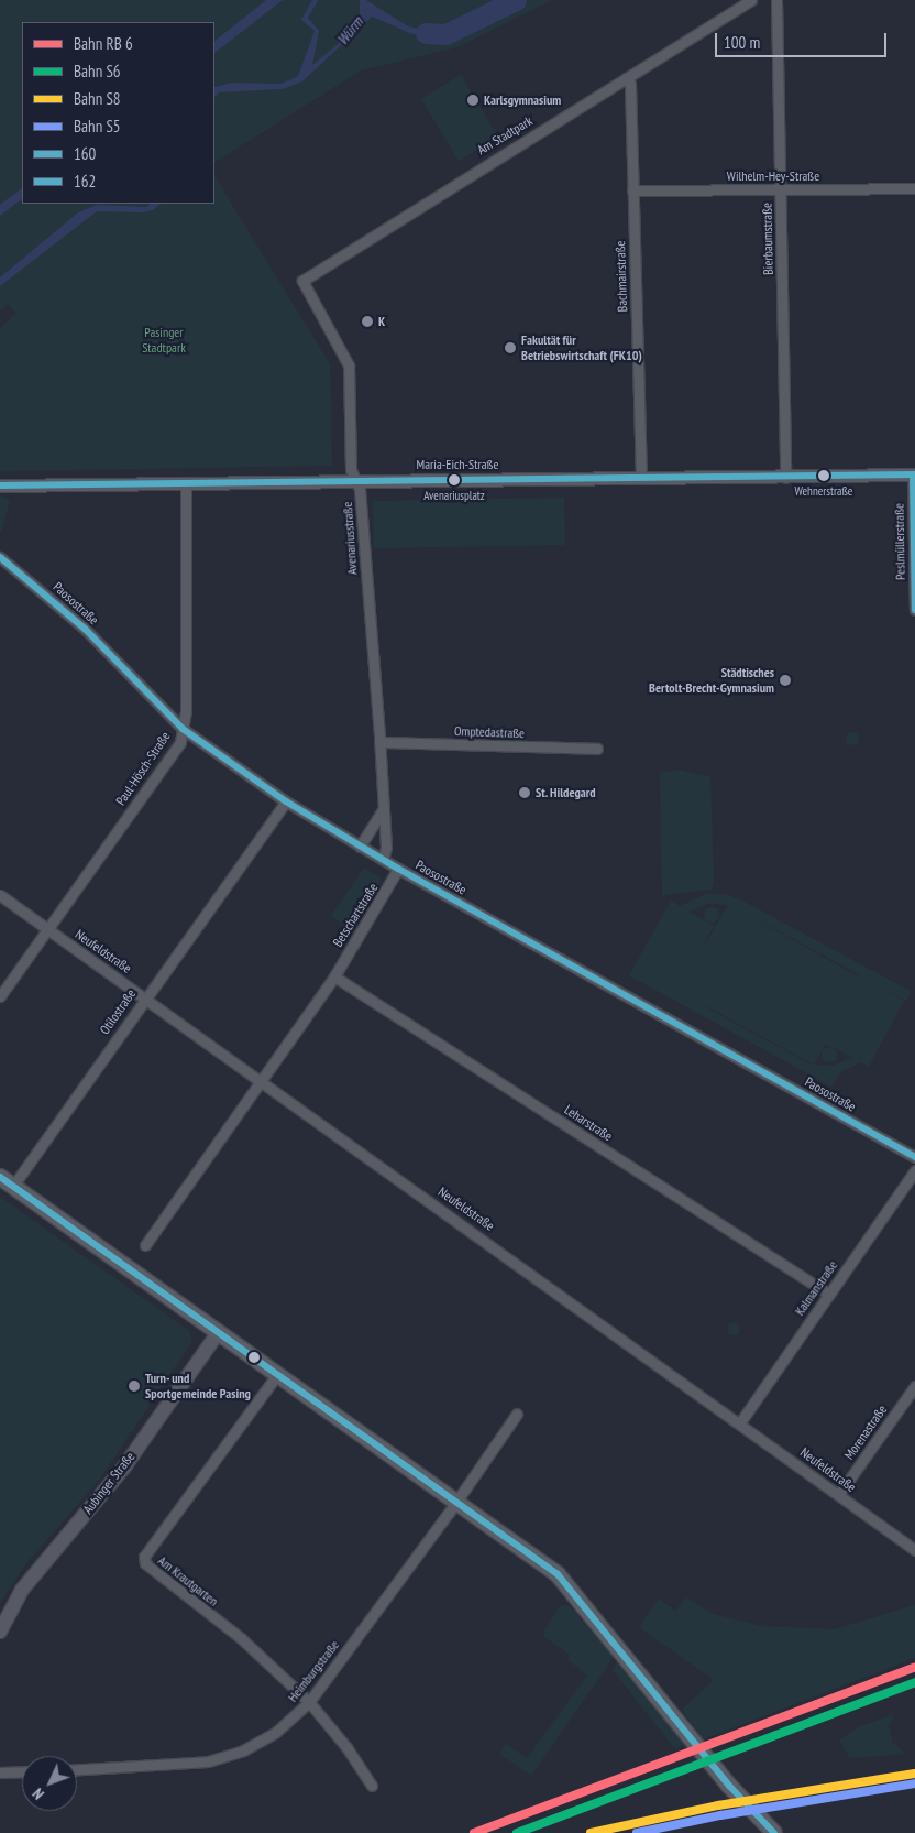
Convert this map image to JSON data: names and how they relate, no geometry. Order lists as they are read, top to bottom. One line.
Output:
{"streets":{"main road":["Aubinger Straße"],"street":["Am Stadtpark","Wilhelm-Hey-Straße","Bierbaumstraße","Bachmairstraße","Maria-Eich-Straße","Avenariusstraße","Peslmüllerstraße","Paosostraße","Omptedastraße","Paul-Hösch-Straße","Betschartstraße","Neufeldstraße","Otilostraße","Leharstraße","Kalmanstraße","Morenastraße","Am Krautgarten","Heimburgstraße"]},"crossings":[["Am Stadtpark","Bachmairstraße"],["Am Stadtpark","Avenariusstraße"],["Wilhelm-Hey-Straße","Bierbaumstraße"],["Wilhelm-Hey-Straße","Bachmairstraße"],["Bierbaumstraße","Maria-Eich-Straße"],["Bachmairstraße","Maria-Eich-Straße"],["Maria-Eich-Straße","Avenariusstraße"],["Maria-Eich-Straße","Peslmüllerstraße"],["Maria-Eich-Straße","Paul-Hösch-Straße"],["Avenariusstraße","Paosostraße"],["Avenariusstraße","Omptedastraße"],["Paosostraße","Paul-Hösch-Straße"],["Paosostraße","Betschartstraße"],["Paosostraße","Otilostraße"],["Paul-Hösch-Straße","Neufeldstraße"],["Betschartstraße","Neufeldstraße"],["Betschartstraße","Leharstraße"],["Neufeldstraße","Otilostraße"],["Neufeldstraße","Kalmanstraße"],["Neufeldstraße","Morenastraße"],["Leharstraße","Kalmanstraße"],["Am Krautgarten","Heimburgstraße"]],"water":["Würm"],"parks":["Pasinger Stadtpark"],"places":["Karlsgymnasium","K","Fakultät für Betriebswirtschaft (FK10)","Wehnerstraße","Avenariusplatz","Städtisches Bertolt-Brecht-Gymnasium","St. Hildegard","Turn- und Sportgemeinde Pasing"],"lines":["transit line 160","transit line 162","rail line S6","rail line S8","rail line S5"],"legend":["Bahn RB 6","Bahn S6","Bahn S8","Bahn S5","160","162"],"scale_bar":"100 m","north":"bottom left"}
